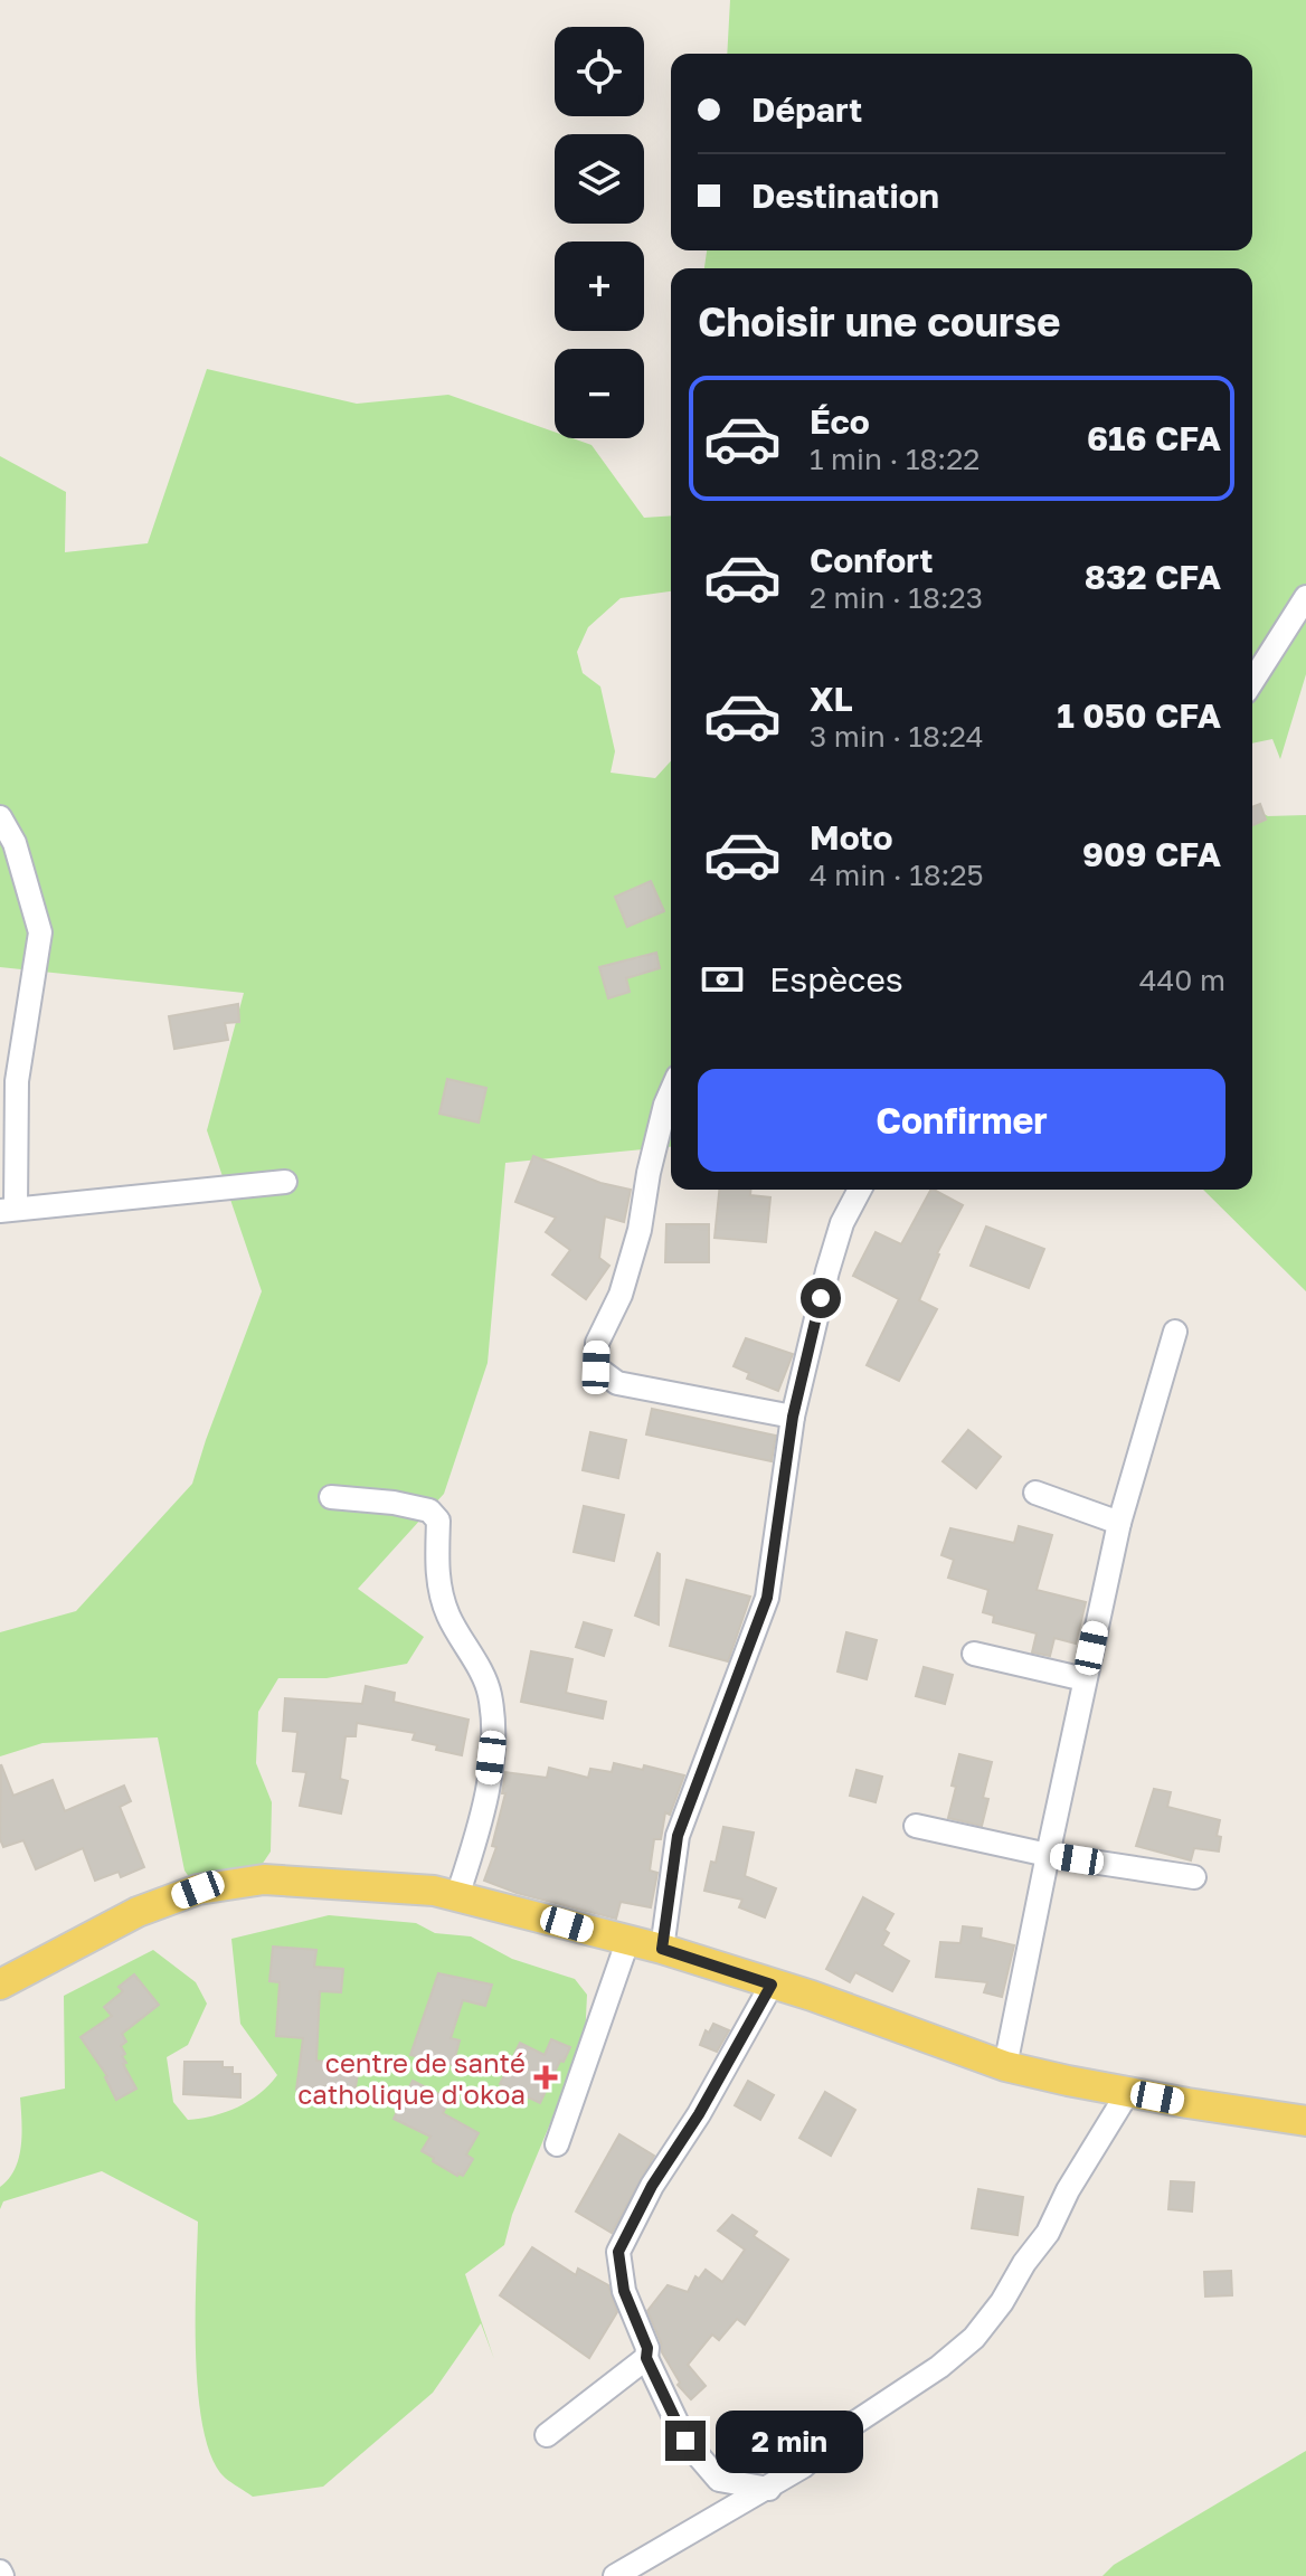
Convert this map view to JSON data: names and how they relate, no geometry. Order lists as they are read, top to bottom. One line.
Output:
{"places":{"health":["centre de santé catholique d'okoa"]},"page":{"map_buttons":["+","−"],"banner":["Départ","Destination"],"heading":"Choisir une course","list":[{"name":"Éco","note":"1 min · 18:22","value":"616 CFA"},{"name":"Confort","note":"2 min · 18:23","value":"832 CFA"},{"name":"XL","note":"3 min · 18:24","value":"1 050 CFA"},{"name":"Moto","note":"4 min · 18:25","value":"909 CFA"}],"pay":["Espèces","440 m"],"buttons":"Confirmer","bubble":"2 min"}}
